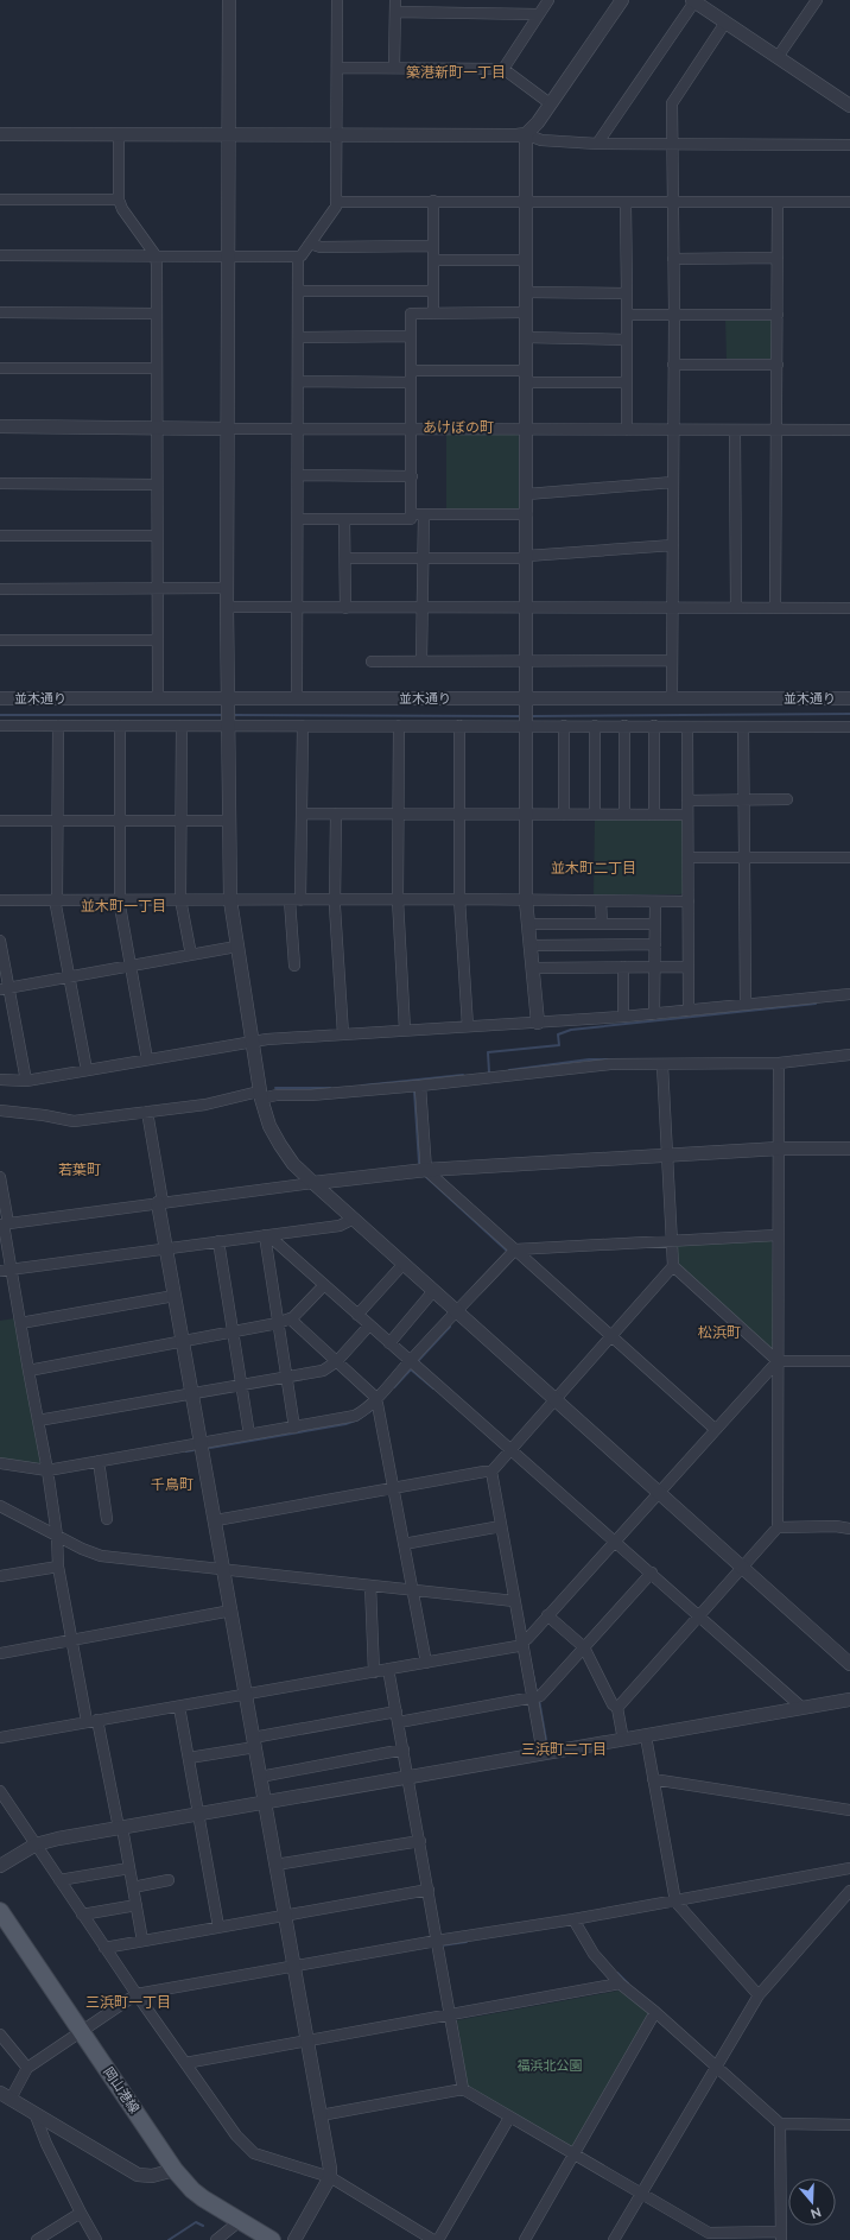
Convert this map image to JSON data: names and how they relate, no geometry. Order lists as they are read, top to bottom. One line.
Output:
{"streets":{"main road":["岡山港線"],"street":["並木通り"]},"districts":["築港新町一丁目","あけぼの町","並木町二丁目","並木町一丁目","若葉町","松浜町","千鳥町","三浜町二丁目","三浜町一丁目"],"parks":["福浜北公園"],"north":"bottom"}
